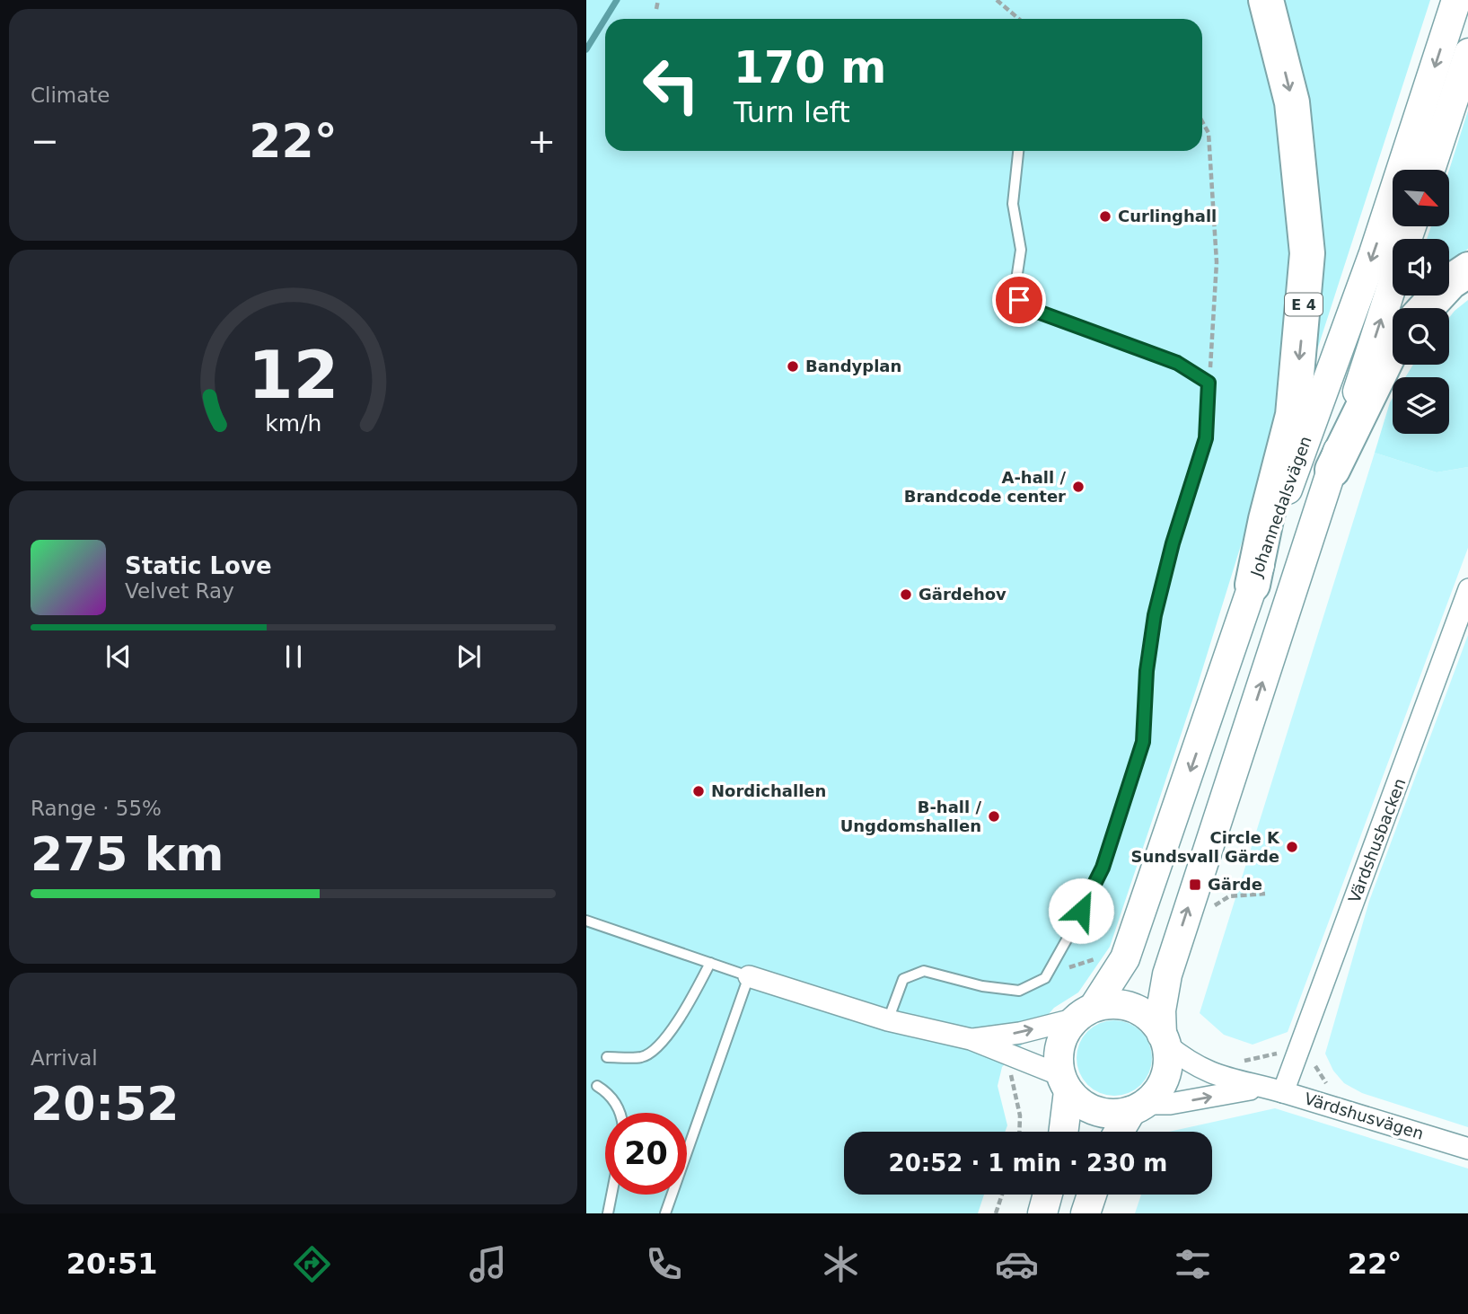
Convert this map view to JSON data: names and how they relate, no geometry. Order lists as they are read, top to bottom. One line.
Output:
{"streets":{"highway":["E 4"],"main road":["Johannedalsvägen"],"street":["Värdshusbacken","Värdshusvägen"]},"crossings":[["E 4","Johannedalsvägen"],["Johannedalsvägen","Värdshusvägen"],["Värdshusbacken","Värdshusvägen"]],"places":{"other":["Curlinghall","Bandyplan","A-hall / Brandcode center","Gärdehov","Nordichallen","B-hall / Ungdomshallen","Circle K Sundsvall Gärde"],"transit":["Gärde"]},"north":"bottom right","page":{"tile":["Climate",["Range · 55%","275 km"],["Arrival","20:52"]],"turn":["170 m","Turn left"],"heat":["−","22°","+"],"song":["Static Love","Velvet Ray"],"limit":"20","trip":"20:52 · 1 min · 230 m","tabs":["20:51","22°"],"gauge":["12","km/h"]}}
